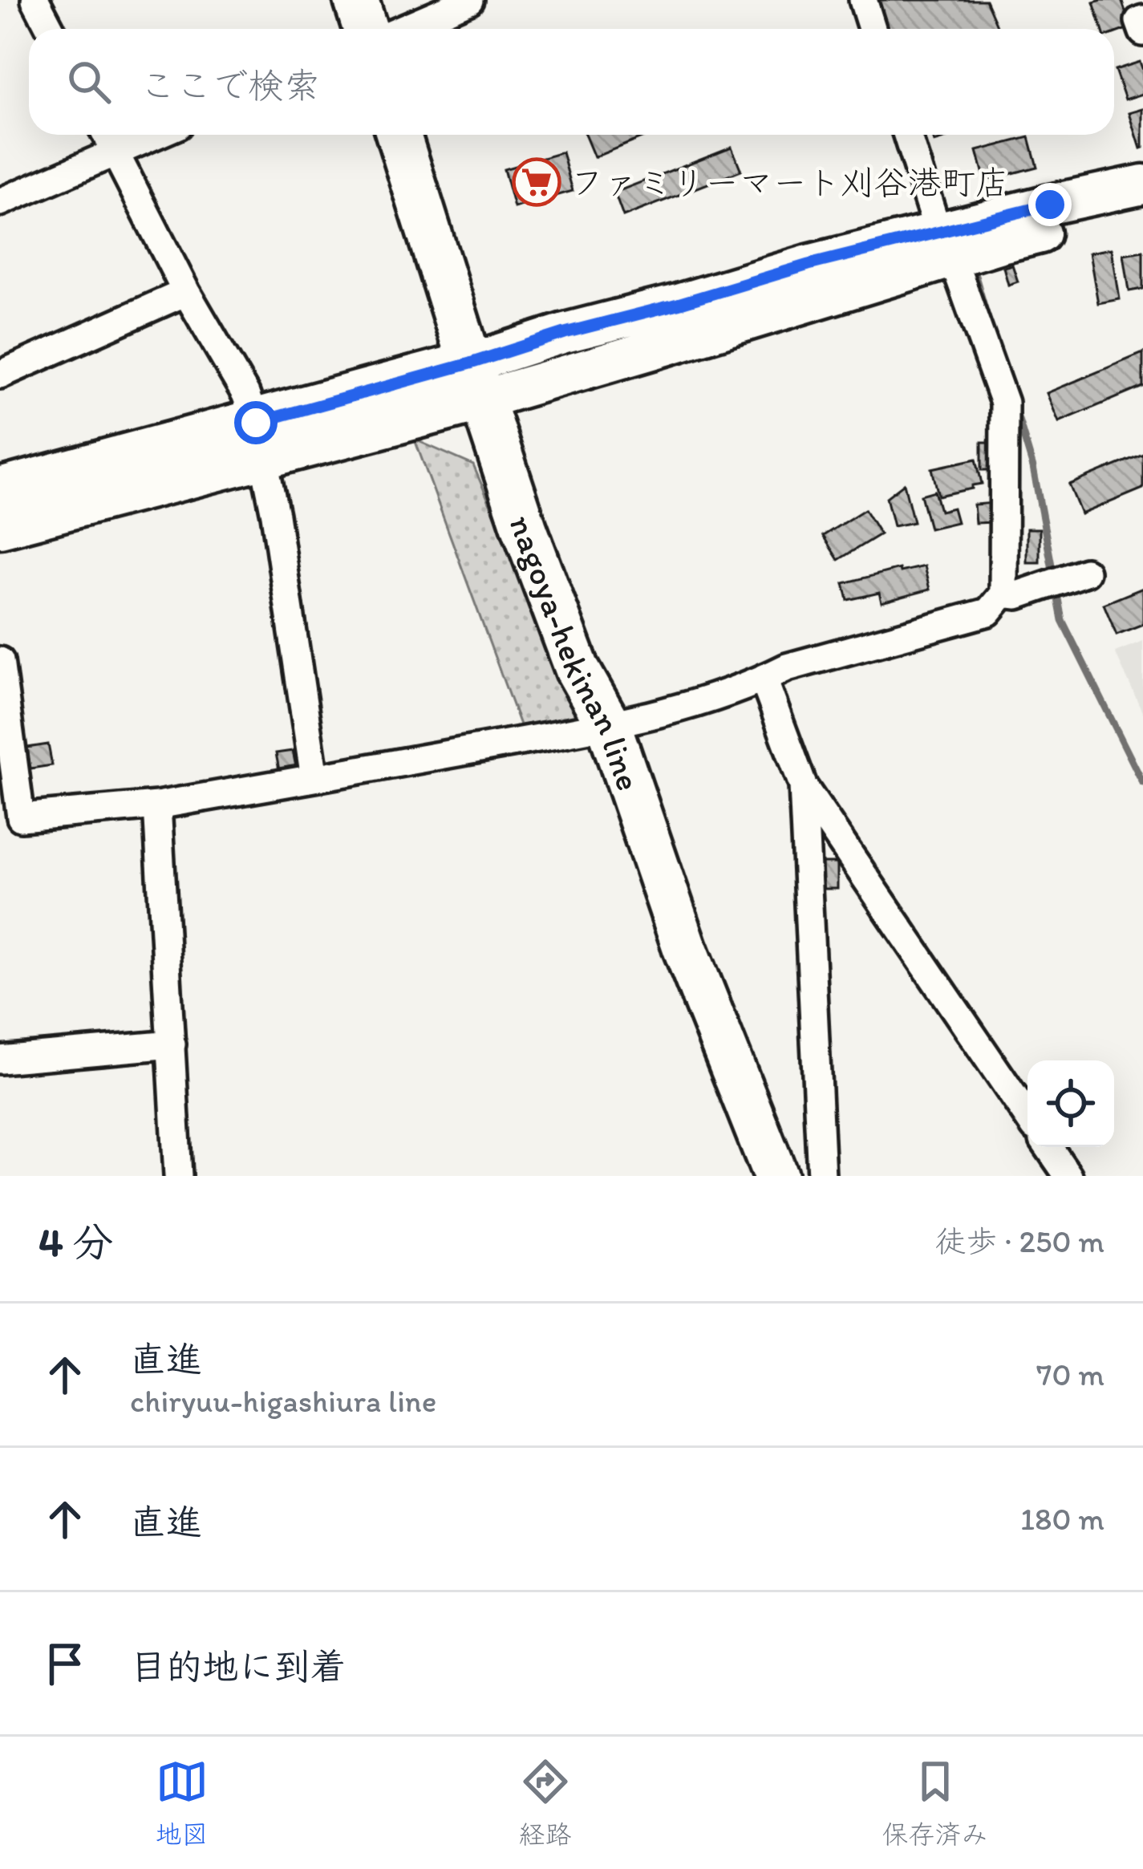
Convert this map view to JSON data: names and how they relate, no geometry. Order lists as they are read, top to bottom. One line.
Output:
{"streets":{"main road":["nagoya-hekinan line"]},"places":{"supermarket":["ファミリーマート刈谷港町店"]},"page":{"search":"ここで検索","heading":["4 分","徒歩 · 250 m"],"list":[["直進","chiryuu-higashiura line","70 m"],["直進","180 m"],"目的地に到着"],"nav":["地図","経路","保存済み"]}}
